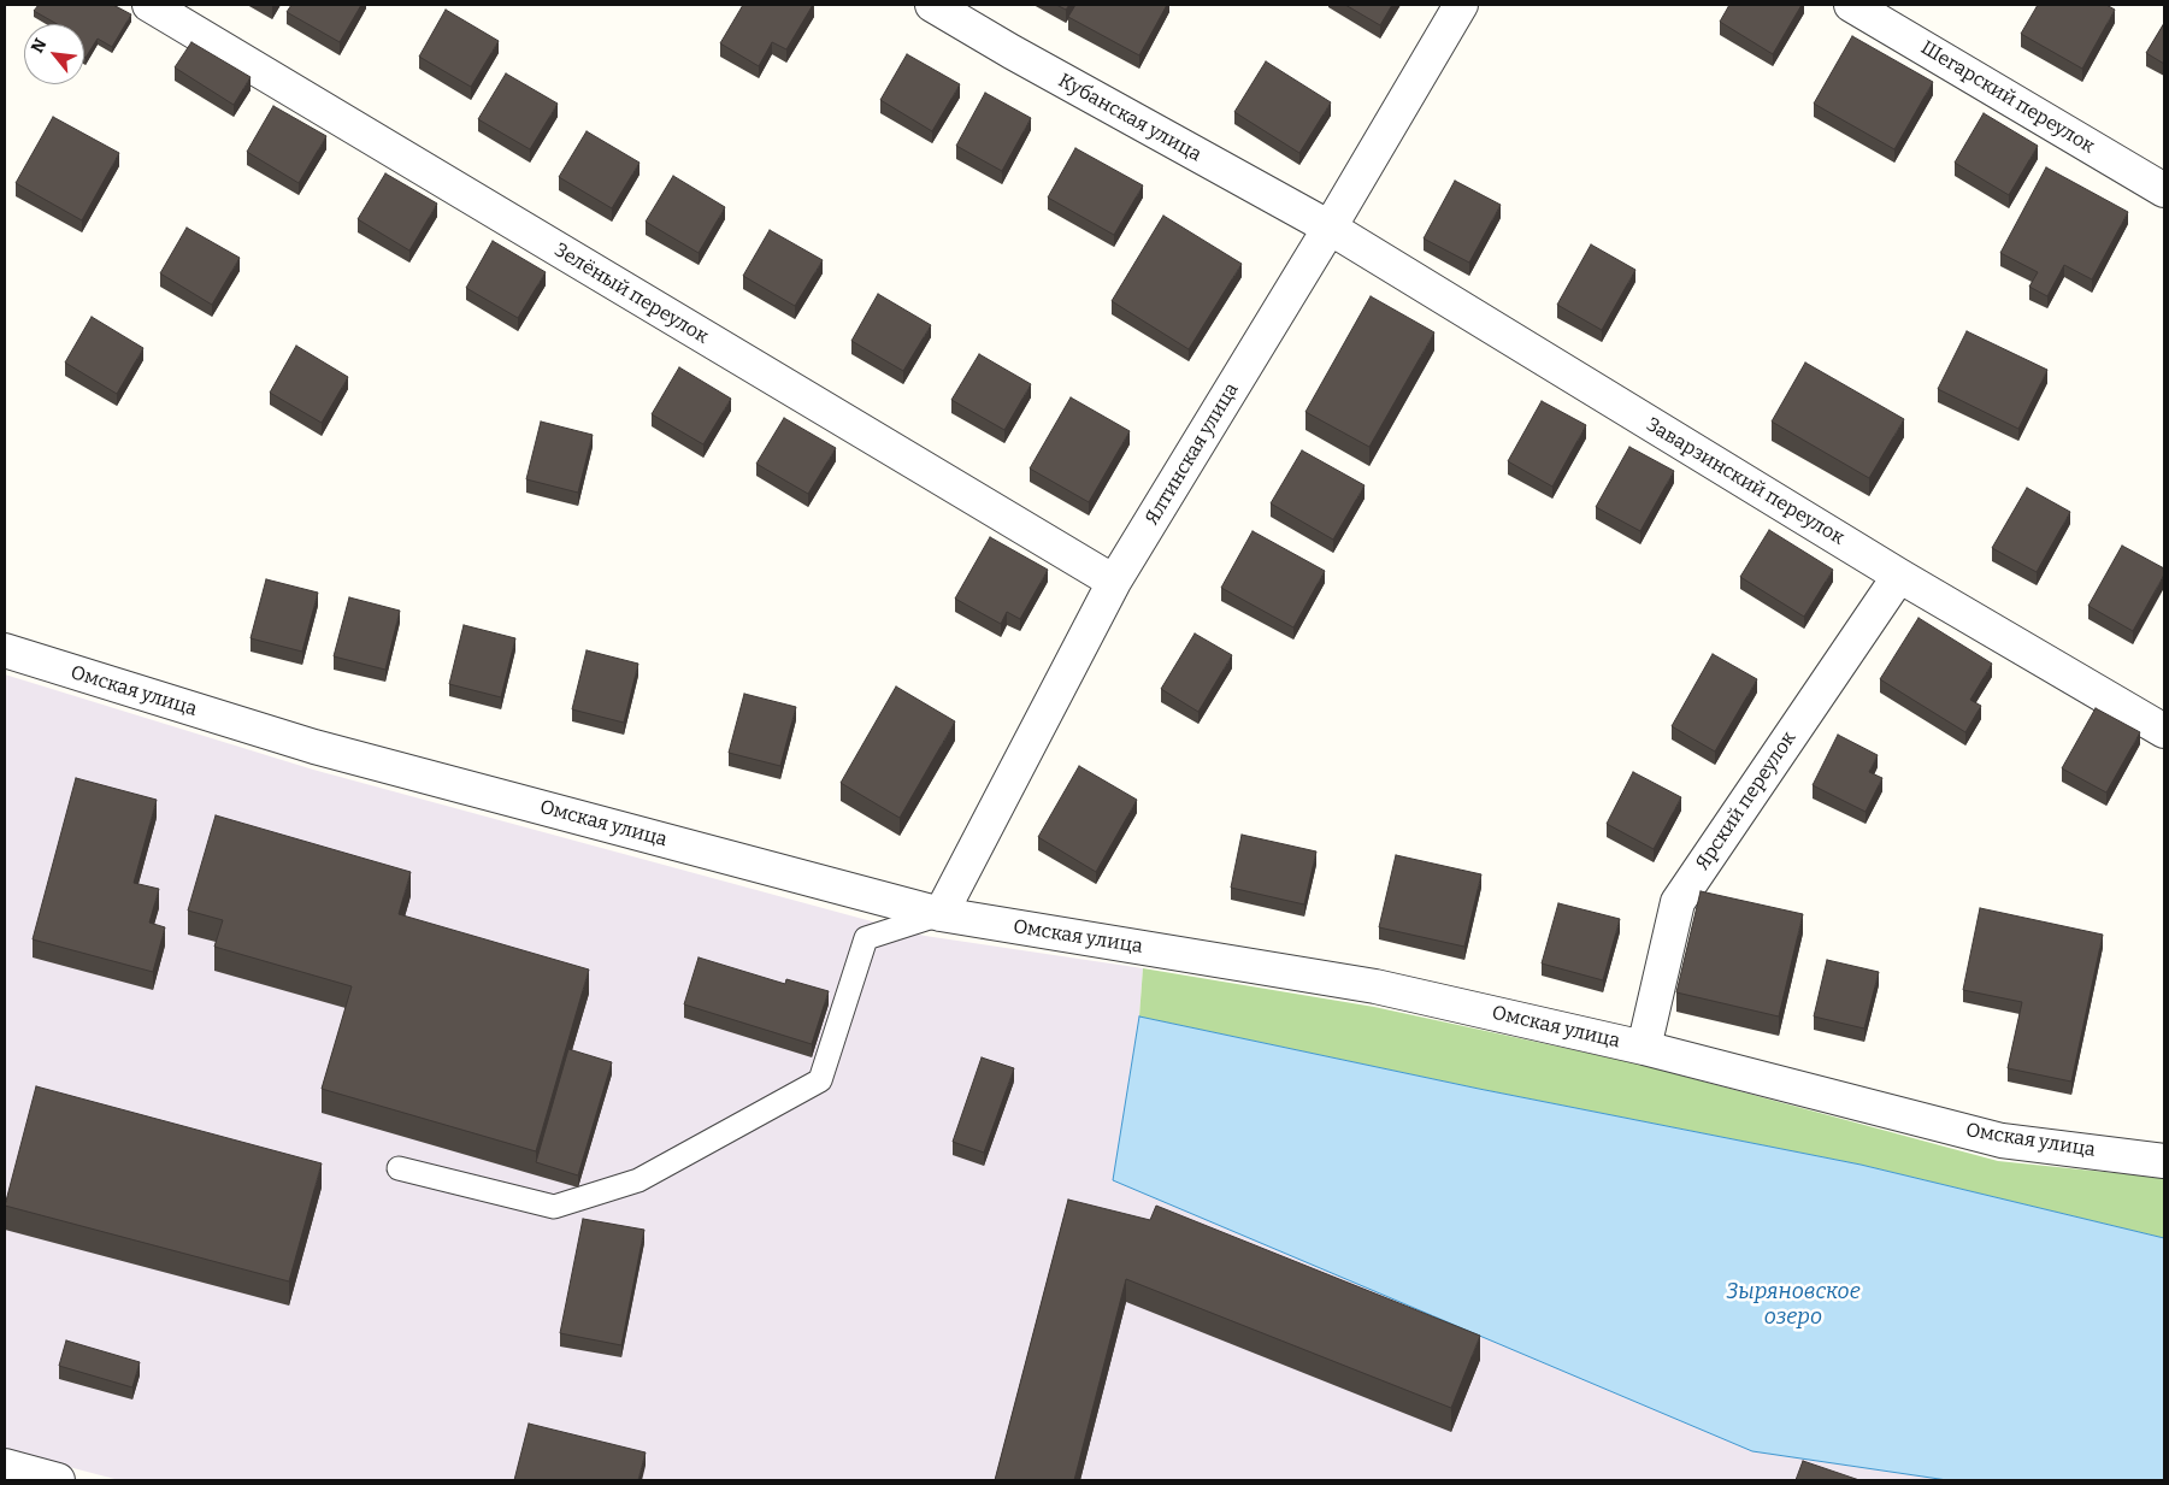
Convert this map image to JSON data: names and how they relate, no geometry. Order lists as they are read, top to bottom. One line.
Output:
{"streets":{"street":["Шегарский переулок","Кубанская улица","Зелёный переулок","Ялтинская улица","Заварзинский переулок","Омская улица","Ярский переулок"]},"crossings":[["Кубанская улица","Ялтинская улица"],["Кубанская улица","Заварзинский переулок"],["Зелёный переулок","Ялтинская улица"],["Ялтинская улица","Заварзинский переулок"],["Ялтинская улица","Омская улица"],["Заварзинский переулок","Ярский переулок"],["Омская улица","Ярский переулок"]],"water":["Зыряновское озеро"],"north":"top left"}
